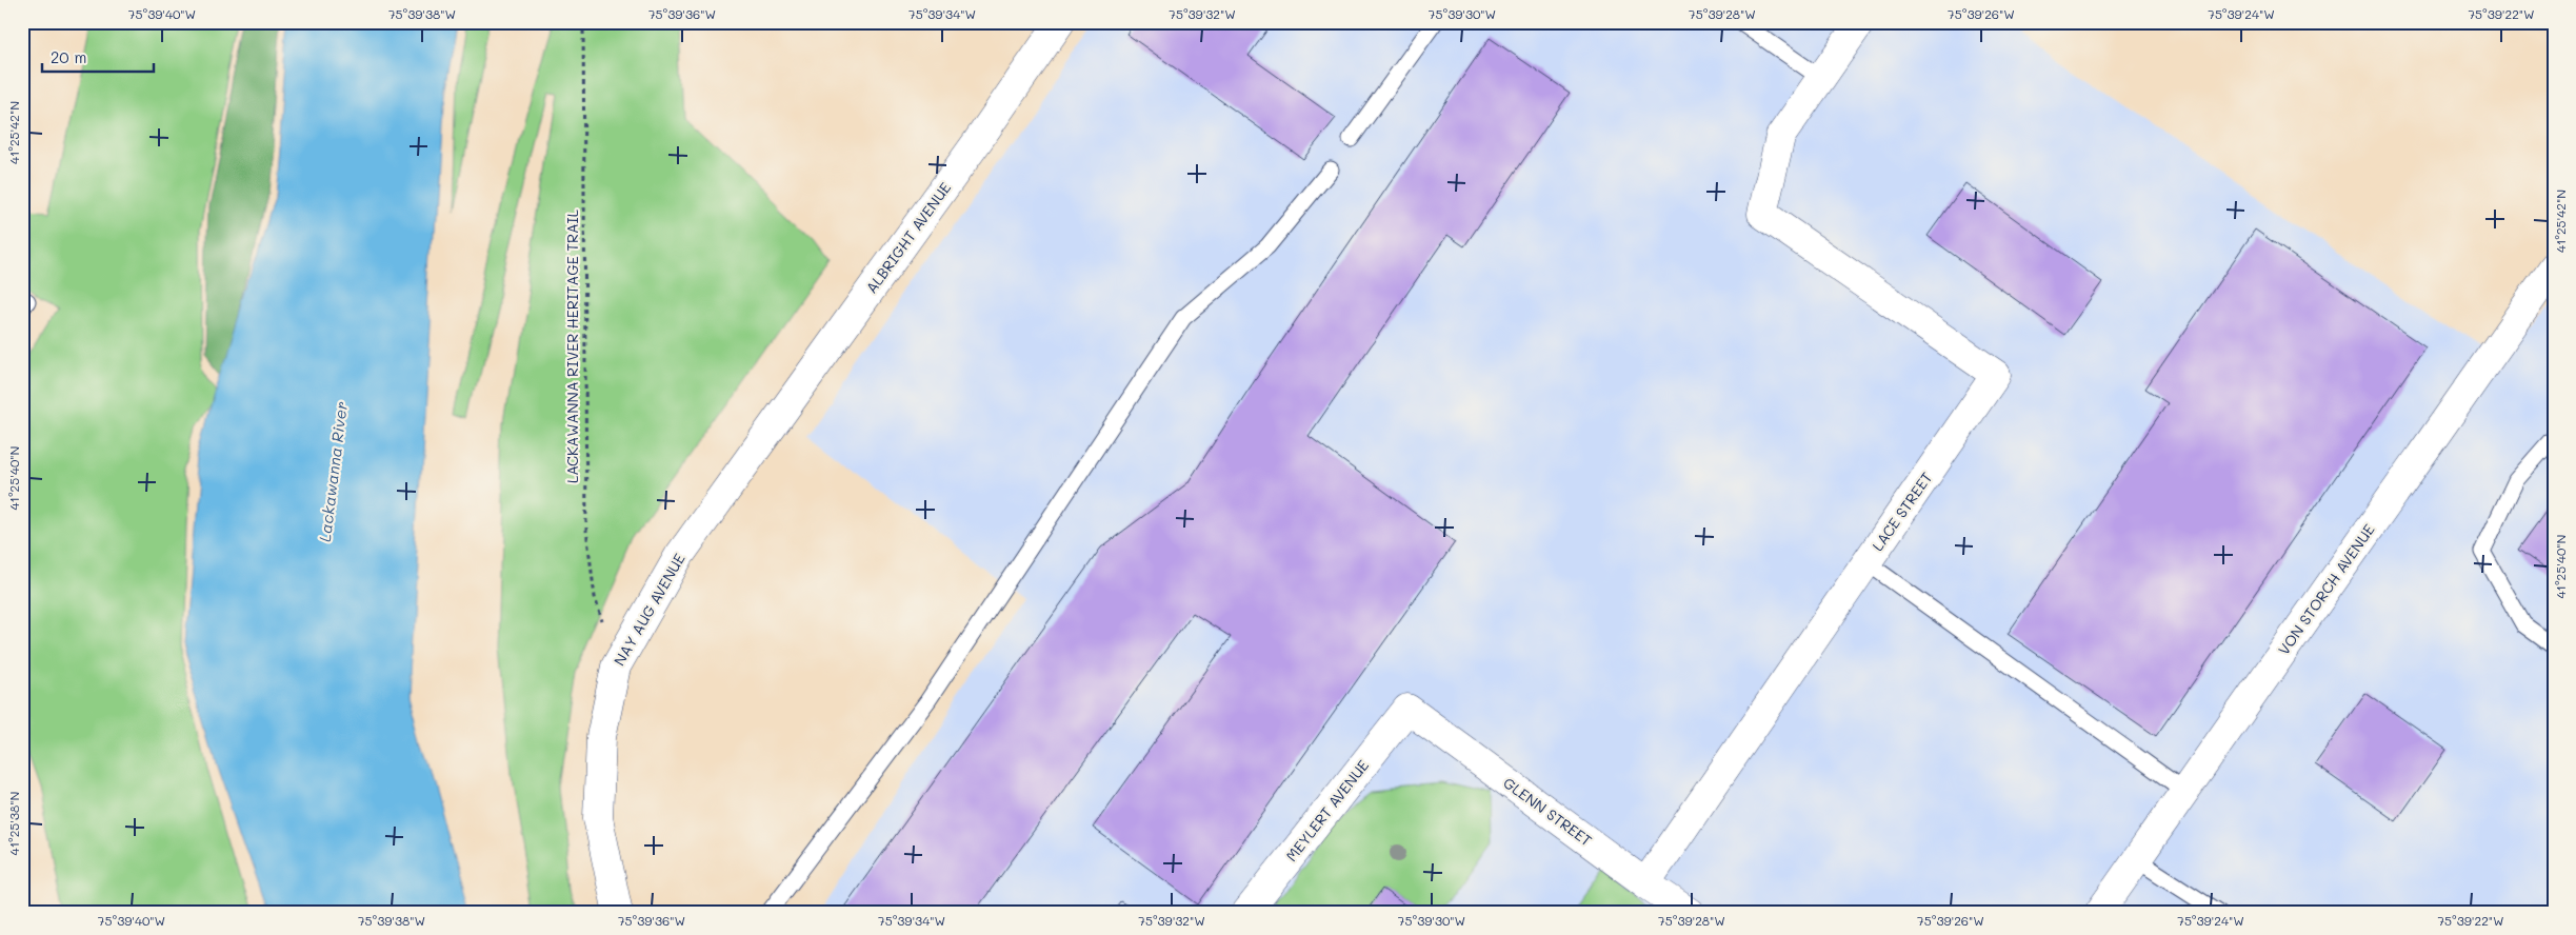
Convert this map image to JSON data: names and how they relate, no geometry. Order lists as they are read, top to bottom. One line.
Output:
{"streets":{"street":["ALBRIGHT AVENUE","LACE STREET","VON STORCH AVENUE","NAY AUG AVENUE","MEYLERT AVENUE","GLENN STREET"],"path":["LACKAWANNA RIVER HERITAGE TRAIL"]},"crossings":[["ALBRIGHT AVENUE","NAY AUG AVENUE"],["LACKAWANNA RIVER HERITAGE TRAIL","NAY AUG AVENUE"],["LACE STREET","GLENN STREET"],["MEYLERT AVENUE","GLENN STREET"]],"water":["Lackawanna River"],"scale_bar":"20 m","coordinates":["75°39'40\"W","75°39'38\"W","75°39'36\"W","75°39'34\"W","75°39'32\"W","75°39'30\"W","75°39'28\"W","75°39'26\"W","75°39'24\"W","75°39'22\"W","41°25'42\"N","41°25'40\"N","41°25'38\"N"]}
